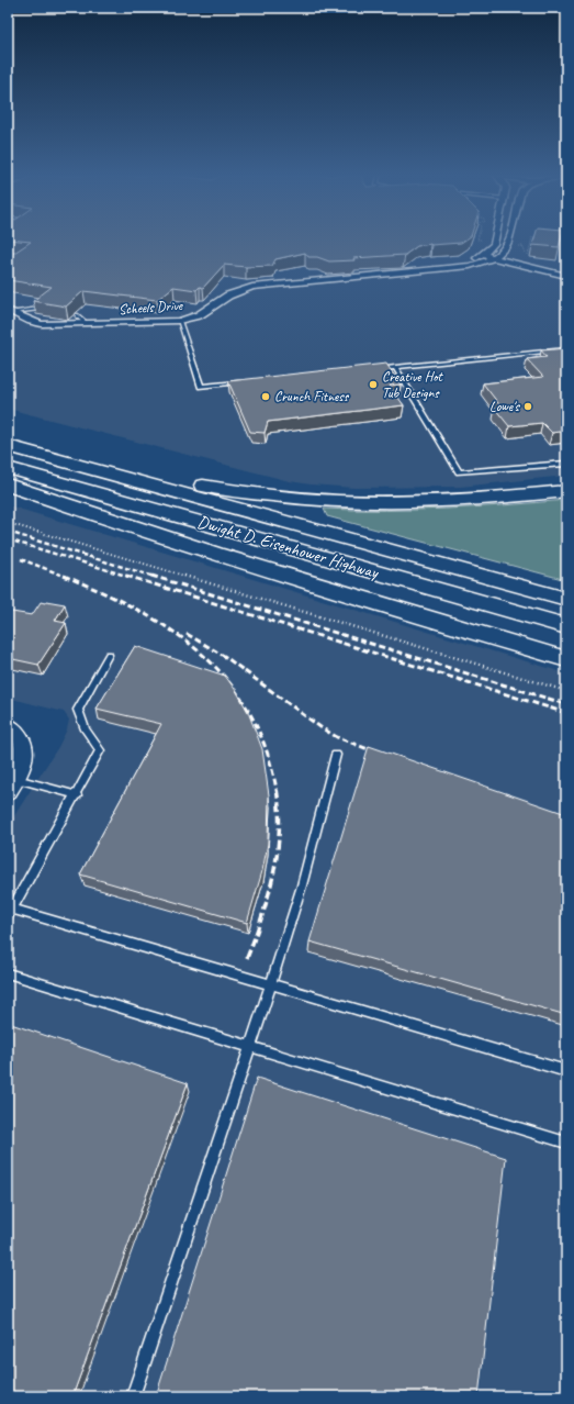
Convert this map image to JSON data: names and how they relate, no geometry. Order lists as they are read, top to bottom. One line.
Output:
{"streets":{"highway":["Dwight D. Eisenhower Highway"],"street":["Scheels Drive"]},"places":["Creative Hot Tub Designs","Crunch Fitness","Lowe's"]}
